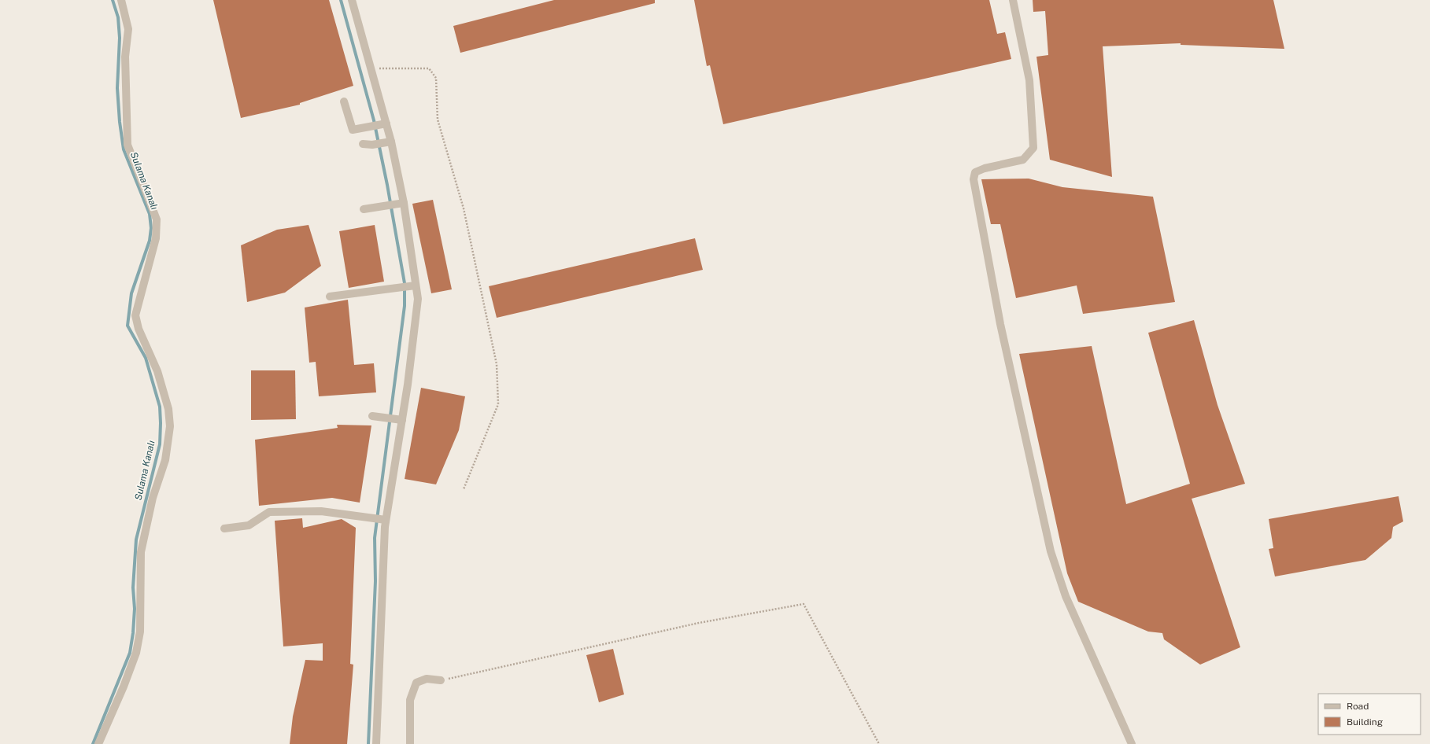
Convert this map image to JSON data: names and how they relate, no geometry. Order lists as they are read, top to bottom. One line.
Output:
{"water":["Sulama Kanalı"],"legend":["Road","Building"]}
